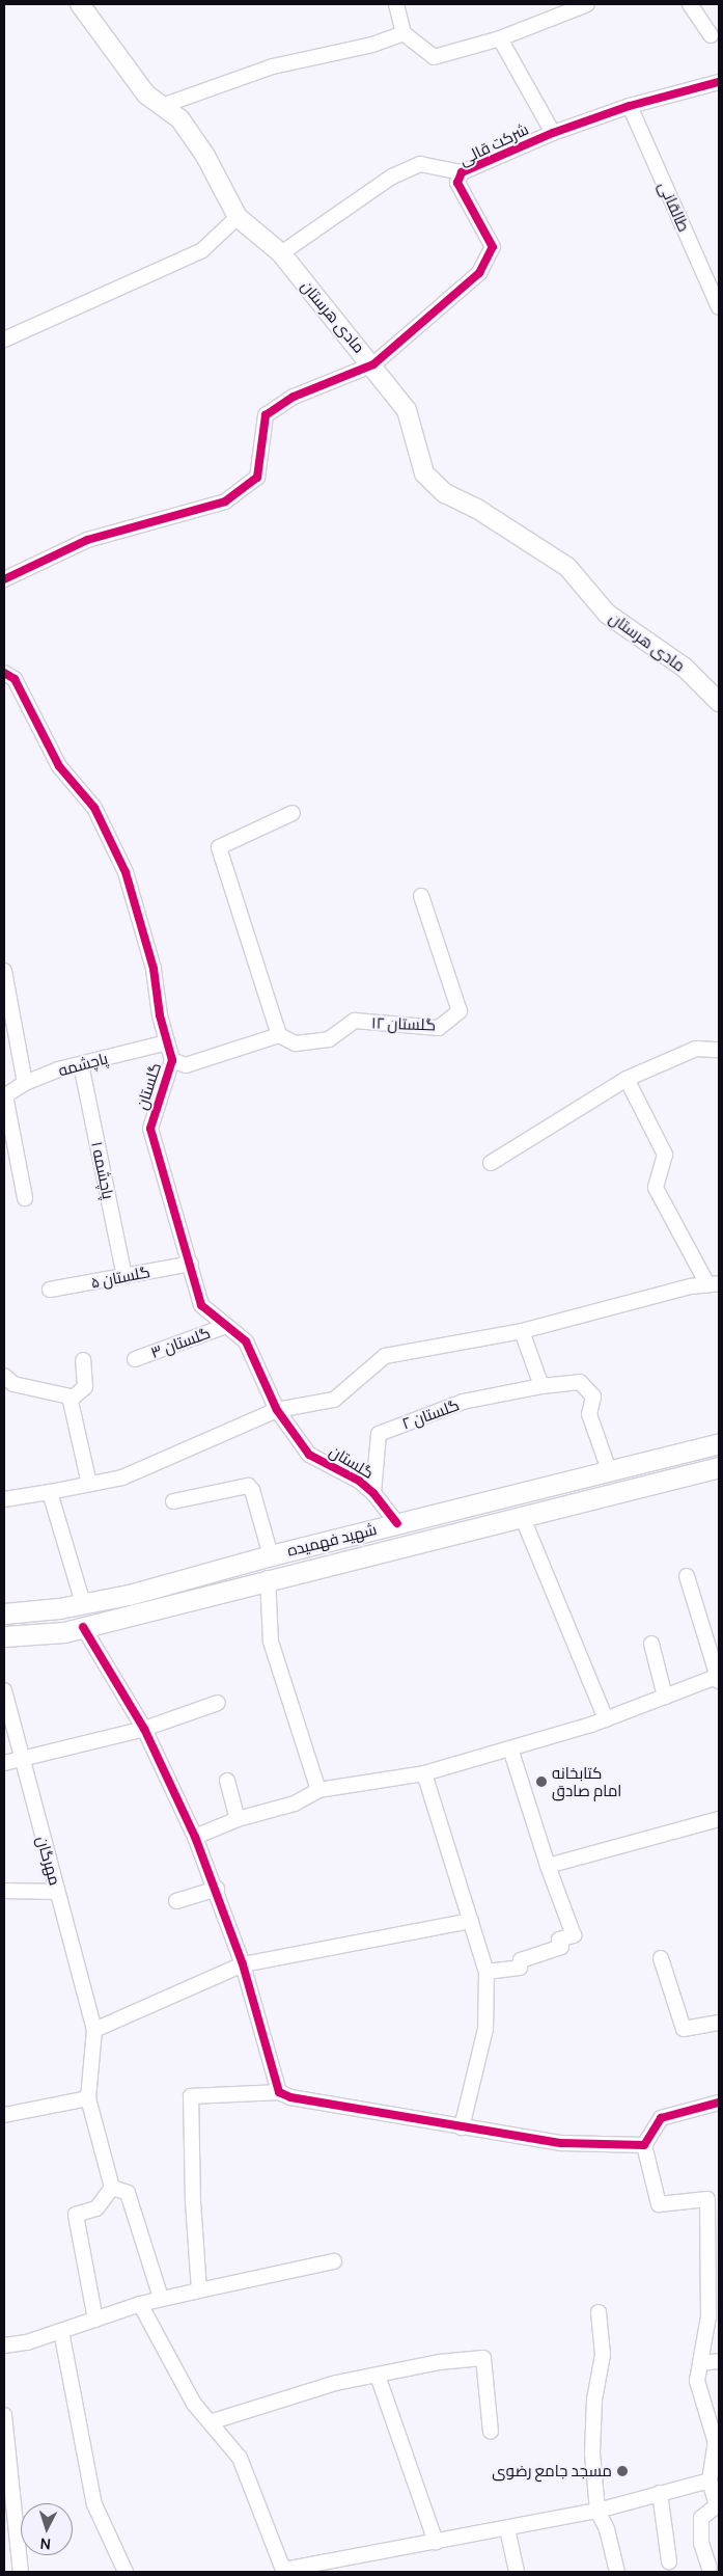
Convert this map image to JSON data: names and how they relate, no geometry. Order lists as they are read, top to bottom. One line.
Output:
{"streets":{"main road":["شهید فهمیده"],"street":["شرکت قالی","طالقانی","مادی هرستان","گلستان ۱۲","پاچشمه","گلستان","پاچشمه ۱","گلستان ۵","گلستان ۳","گلستان ۲","مهرگان"]},"crossings":[["شرکت قالی","طالقانی"],["شرکت قالی","مادی هرستان"],["پاچشمه","گلستان"],["پاچشمه","پاچشمه ۱"],["گلستان","گلستان ۵"],["گلستان","گلستان ۳"],["گلستان","گلستان ۲"],["گلستان","شهید فهمیده"],["پاچشمه ۱","گلستان ۵"]],"places":["کتابخانه امام صادق","مسجد جامع رضوی"],"north":"bottom"}
